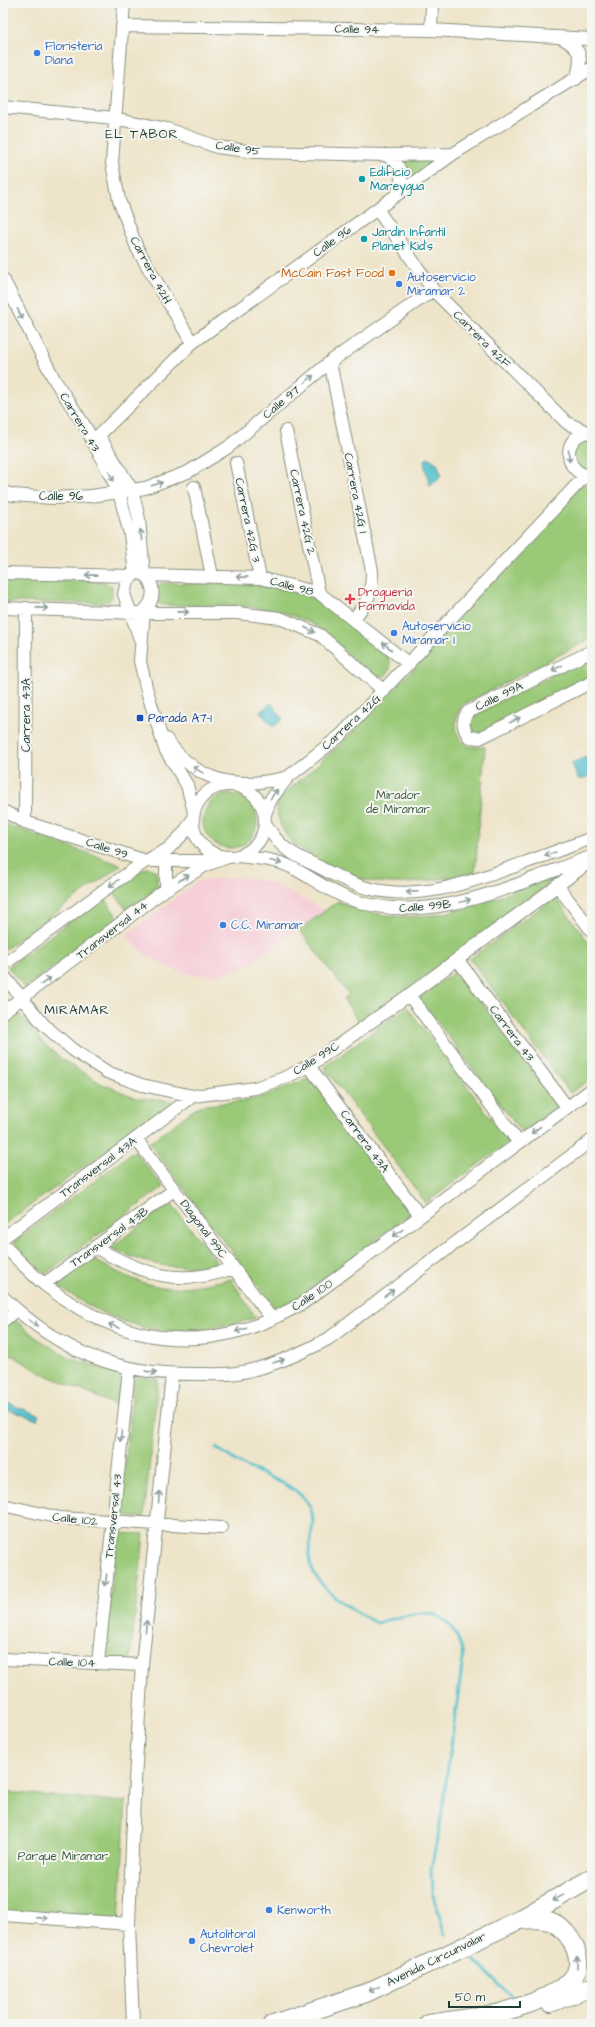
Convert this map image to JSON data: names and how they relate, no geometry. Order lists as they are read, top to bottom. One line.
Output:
{"streets":{"highway":["Avenida Circunvalar"],"street":["Calle 94","Calle 95","Calle 96","Carrera 42H","Carrera 42F","Calle 97","Carrera 43","Carrera 42G 1","Carrera 42G 2","Carrera 42G 3","Calle 98","Calle 99A","Carrera 43A","Carrera 42G","Calle 99","Calle 99B","Transversal 44","Calle 99C","Transversal 43A","Diagonal 99C","Transversal 43B","Calle 100","Transversal 43","Calle 102","Calle 104"]},"crossings":[["Calle 94","Carrera 42H"],["Calle 95","Calle 96"],["Calle 95","Carrera 42H"],["Calle 96","Carrera 42H"],["Calle 96","Carrera 42F"],["Calle 96","Calle 97"],["Calle 96","Carrera 43"],["Carrera 42F","Calle 97"],["Calle 97","Carrera 43"],["Calle 97","Carrera 42G 1"],["Carrera 43","Calle 98"],["Carrera 43","Calle 99C"],["Carrera 43","Calle 100"],["Carrera 42G 1","Calle 98"],["Carrera 42G 2","Calle 98"],["Carrera 42G 3","Calle 98"],["Calle 98","Carrera 42G"],["Carrera 43A","Calle 99"],["Carrera 43A","Calle 99C"],["Carrera 43A","Calle 100"],["Carrera 42G","Calle 99"],["Carrera 42G","Calle 99B"],["Carrera 42G","Transversal 44"],["Calle 99","Calle 99B"],["Calle 99","Transversal 44"],["Calle 99B","Transversal 44"],["Calle 99B","Calle 99C"],["Transversal 44","Calle 99C"],["Calle 99C","Transversal 43A"],["Transversal 43A","Diagonal 99C"],["Diagonal 99C","Transversal 43B"],["Diagonal 99C","Calle 100"],["Transversal 43B","Calle 100"],["Transversal 43","Calle 102"],["Transversal 43","Calle 104"]],"one_way":["Calle 97"],"districts":["EL TABOR","MIRAMAR"],"parks":["Mirador de Miramar","Parque Miramar"],"places":{"other":["Floristería Diana","Edificio Mareygua","Jardin Infantil Planet Kid's","McCain Fast Food","Autoservicio Miramar 2","Autoservicio Miramar I","C.C. Miramar","Kenworth","Autolitoral Chevrolet"],"health":["Droguería Farmavida"],"transit":["Parada A7-1"]},"scale_bar":"50 m"}
